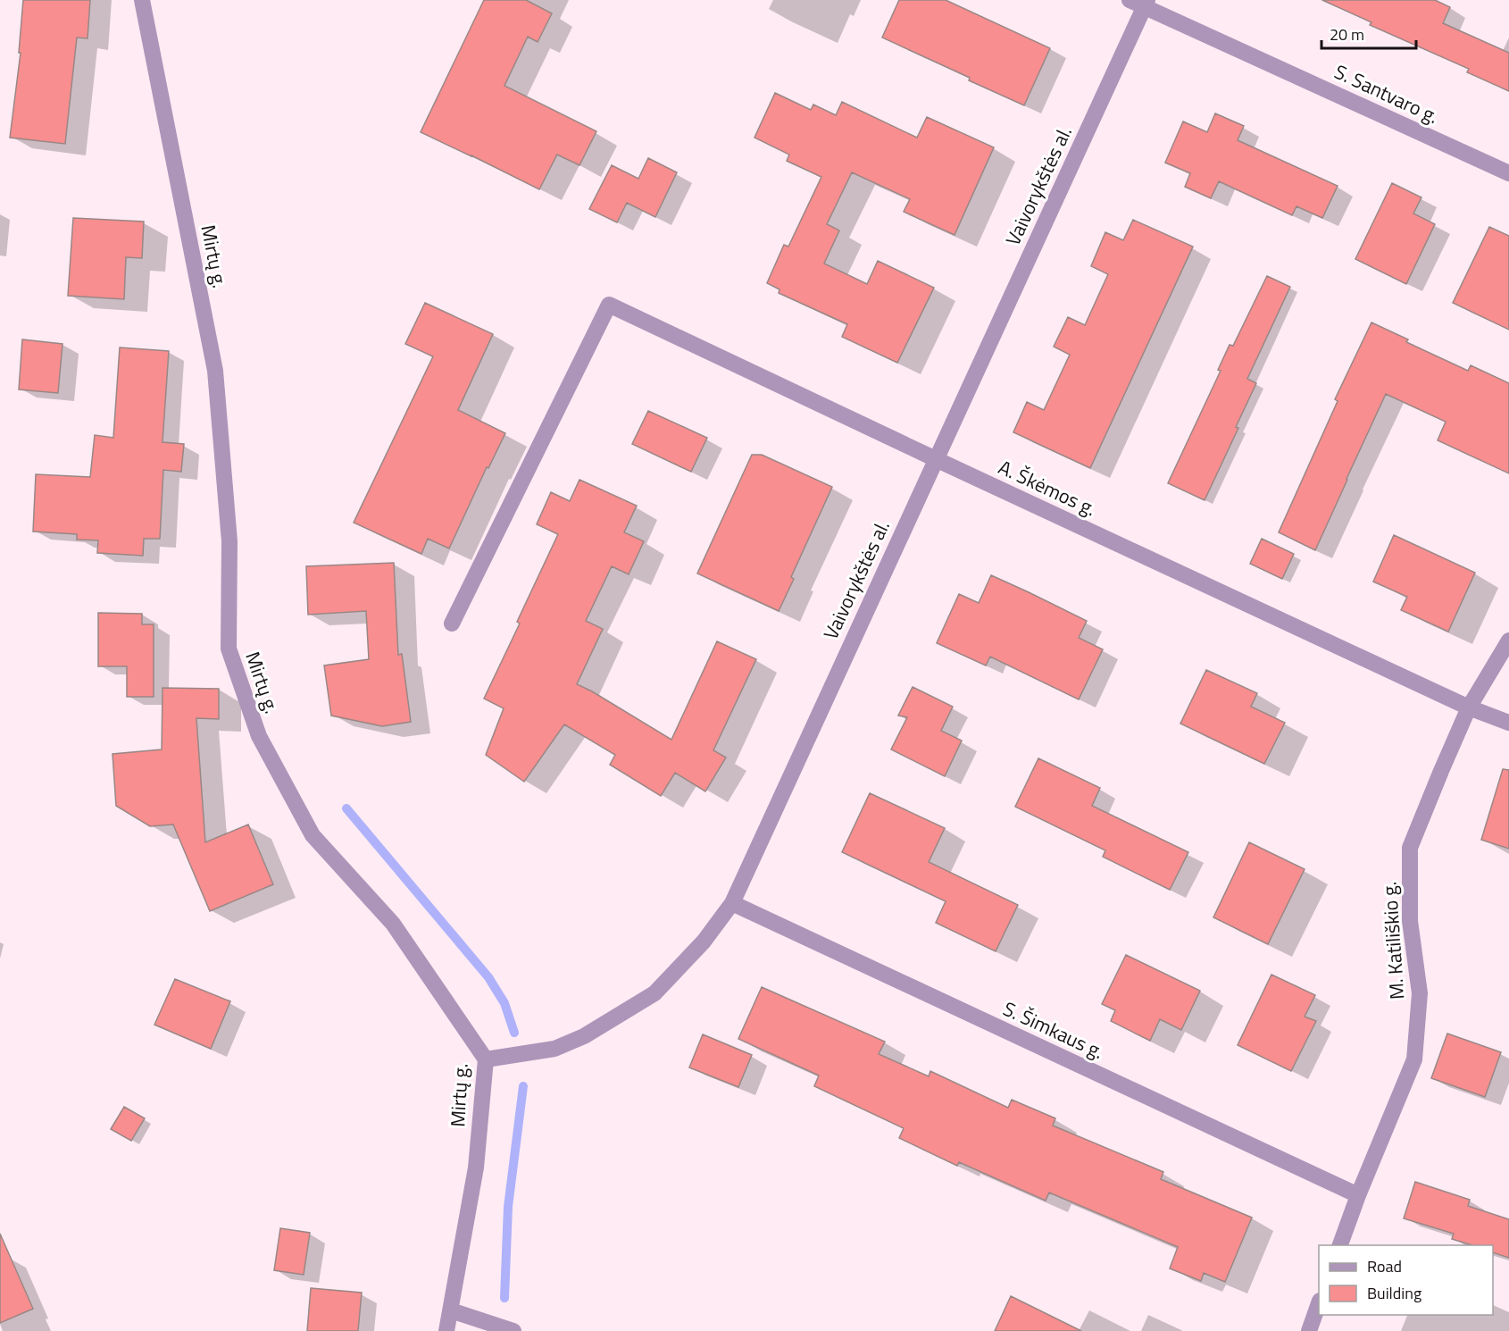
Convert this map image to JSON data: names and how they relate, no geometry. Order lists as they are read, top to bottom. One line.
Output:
{"streets":{"street":["S. Santvaro g.","Vaivorykštės al.","Mirtų g.","A. Škėmos g.","M. Katiliškio g.","S. Šimkaus g."]},"crossings":[["S. Santvaro g.","Vaivorykštės al."],["Vaivorykštės al.","Mirtų g."],["Vaivorykštės al.","A. Škėmos g."],["Vaivorykštės al.","S. Šimkaus g."],["A. Škėmos g.","M. Katiliškio g."],["M. Katiliškio g.","S. Šimkaus g."]],"legend":["Road","Building"],"scale_bar":"20 m"}
